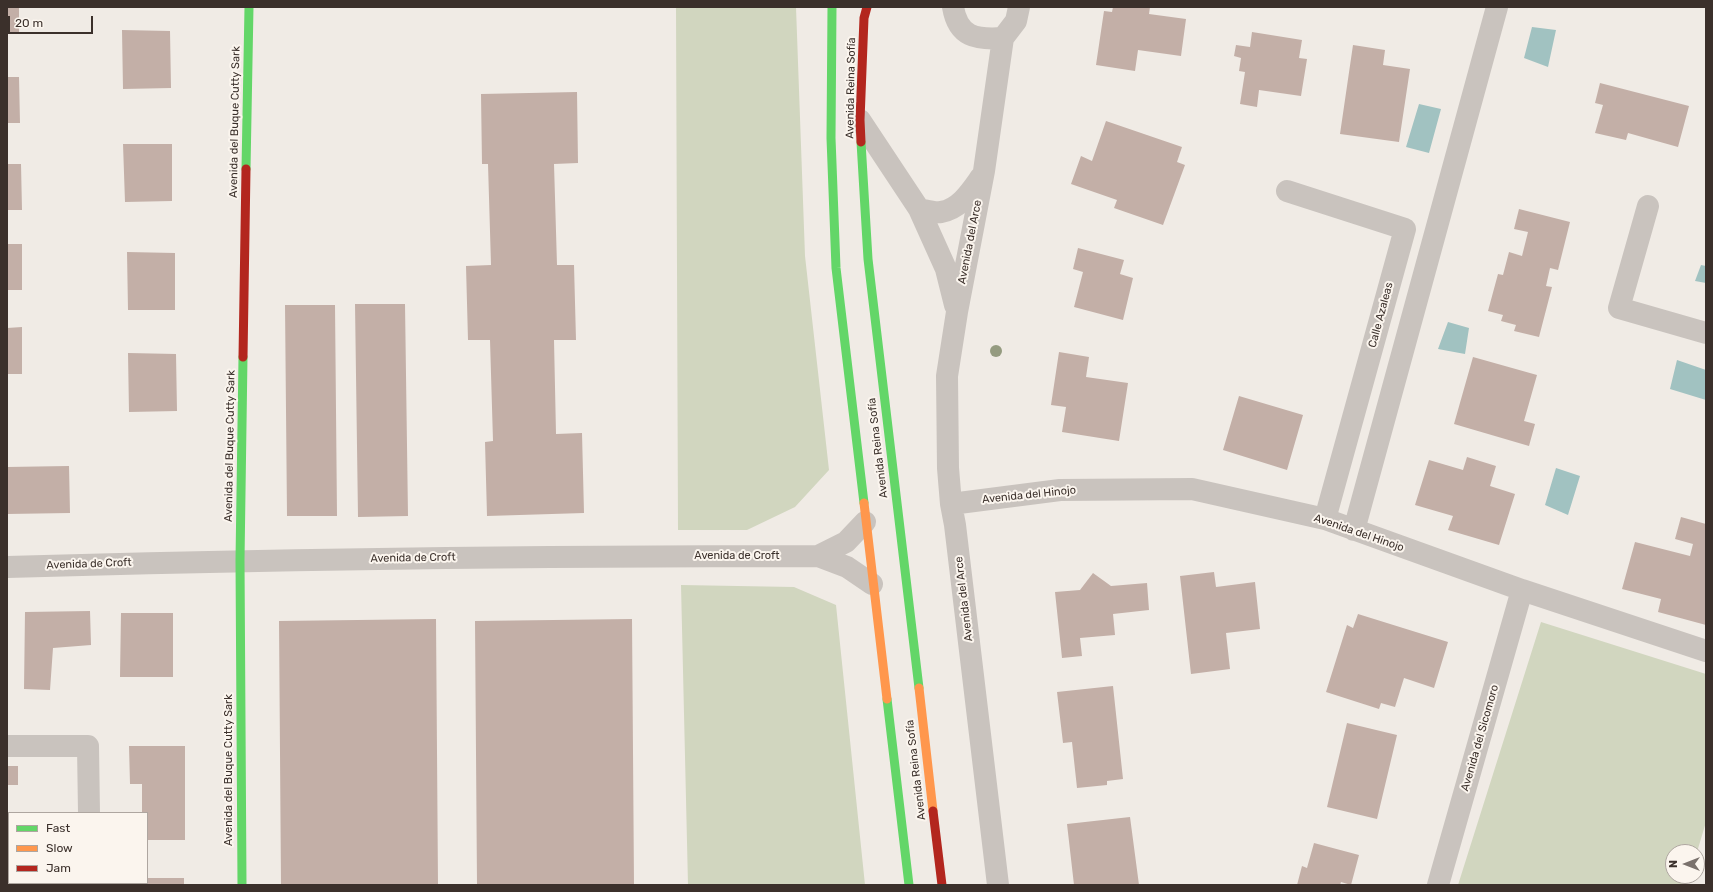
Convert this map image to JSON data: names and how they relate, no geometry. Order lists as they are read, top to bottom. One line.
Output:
{"streets":{"main road":["Avenida Reina Sofía","Avenida del Buque Cutty Sark"],"street":["Avenida del Arce","Calle Azaleas","Avenida del Hinojo","Avenida de Croft","Avenida del Sicomoro"]},"crossings":[["Avenida Reina Sofía","Avenida del Arce"],["Avenida Reina Sofía","Avenida de Croft"],["Avenida del Buque Cutty Sark","Avenida de Croft"],["Avenida del Arce","Avenida del Hinojo"],["Calle Azaleas","Avenida del Hinojo"],["Avenida del Hinojo","Avenida del Sicomoro"]],"legend":["Fast","Slow","Jam"],"scale_bar":"20 m","north":"left"}
